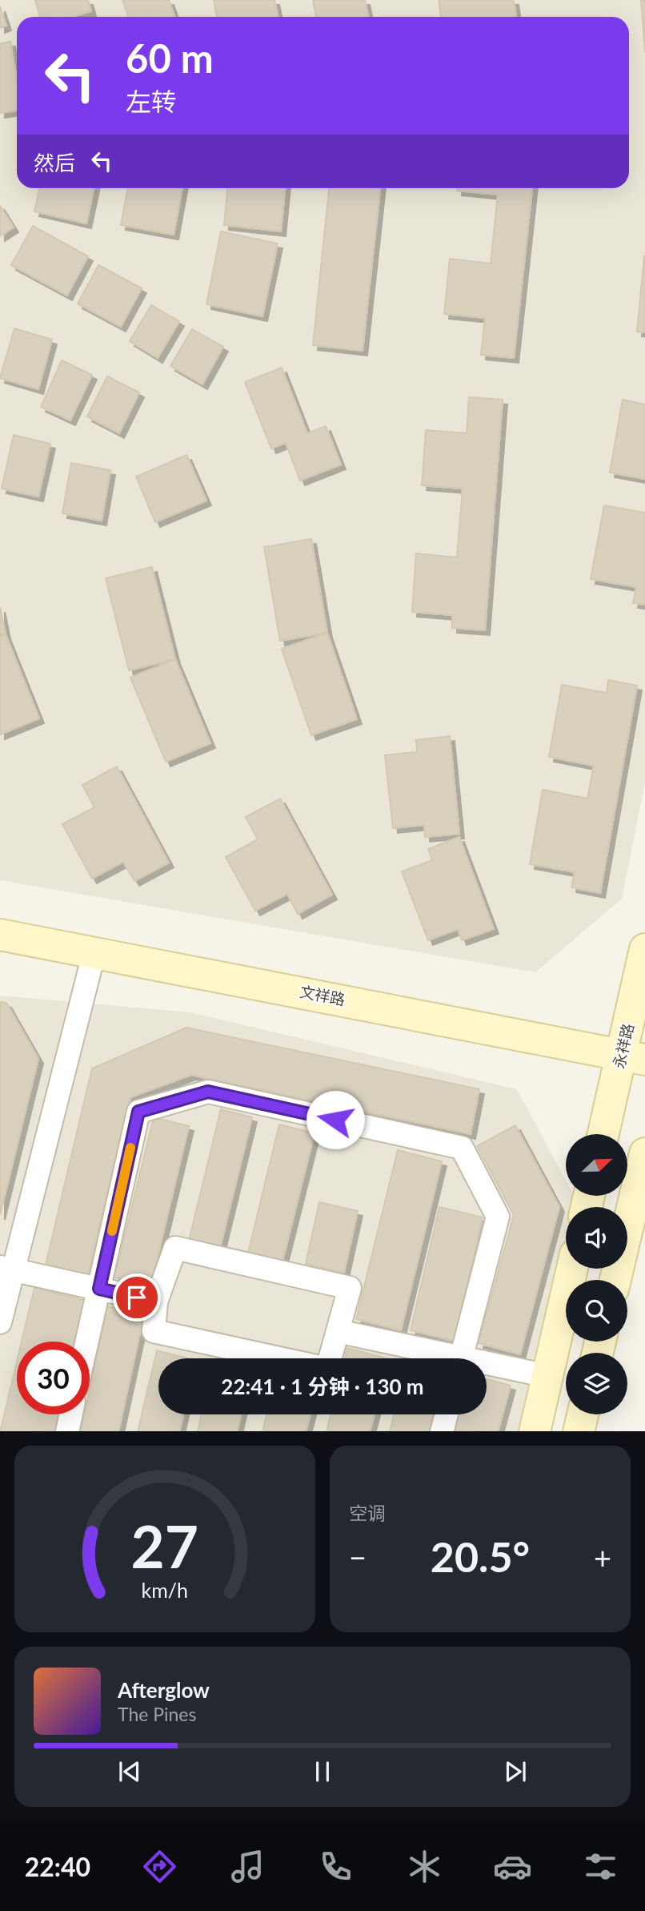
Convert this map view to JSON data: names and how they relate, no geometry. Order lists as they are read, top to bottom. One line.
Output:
{"streets":{"street":["文祥路","永祥路"]},"crossings":[["文祥路","永祥路"]],"north":"top right","page":{"turn":["60 m","左转"],"then":"然后","limit":"30","trip":"22:41 · 1 分钟 · 130 m","tile":"空调","heat":["−","20.5°","+"],"song":["Afterglow","The Pines"],"tabs":"22:40","gauge":["27","km/h"]}}
